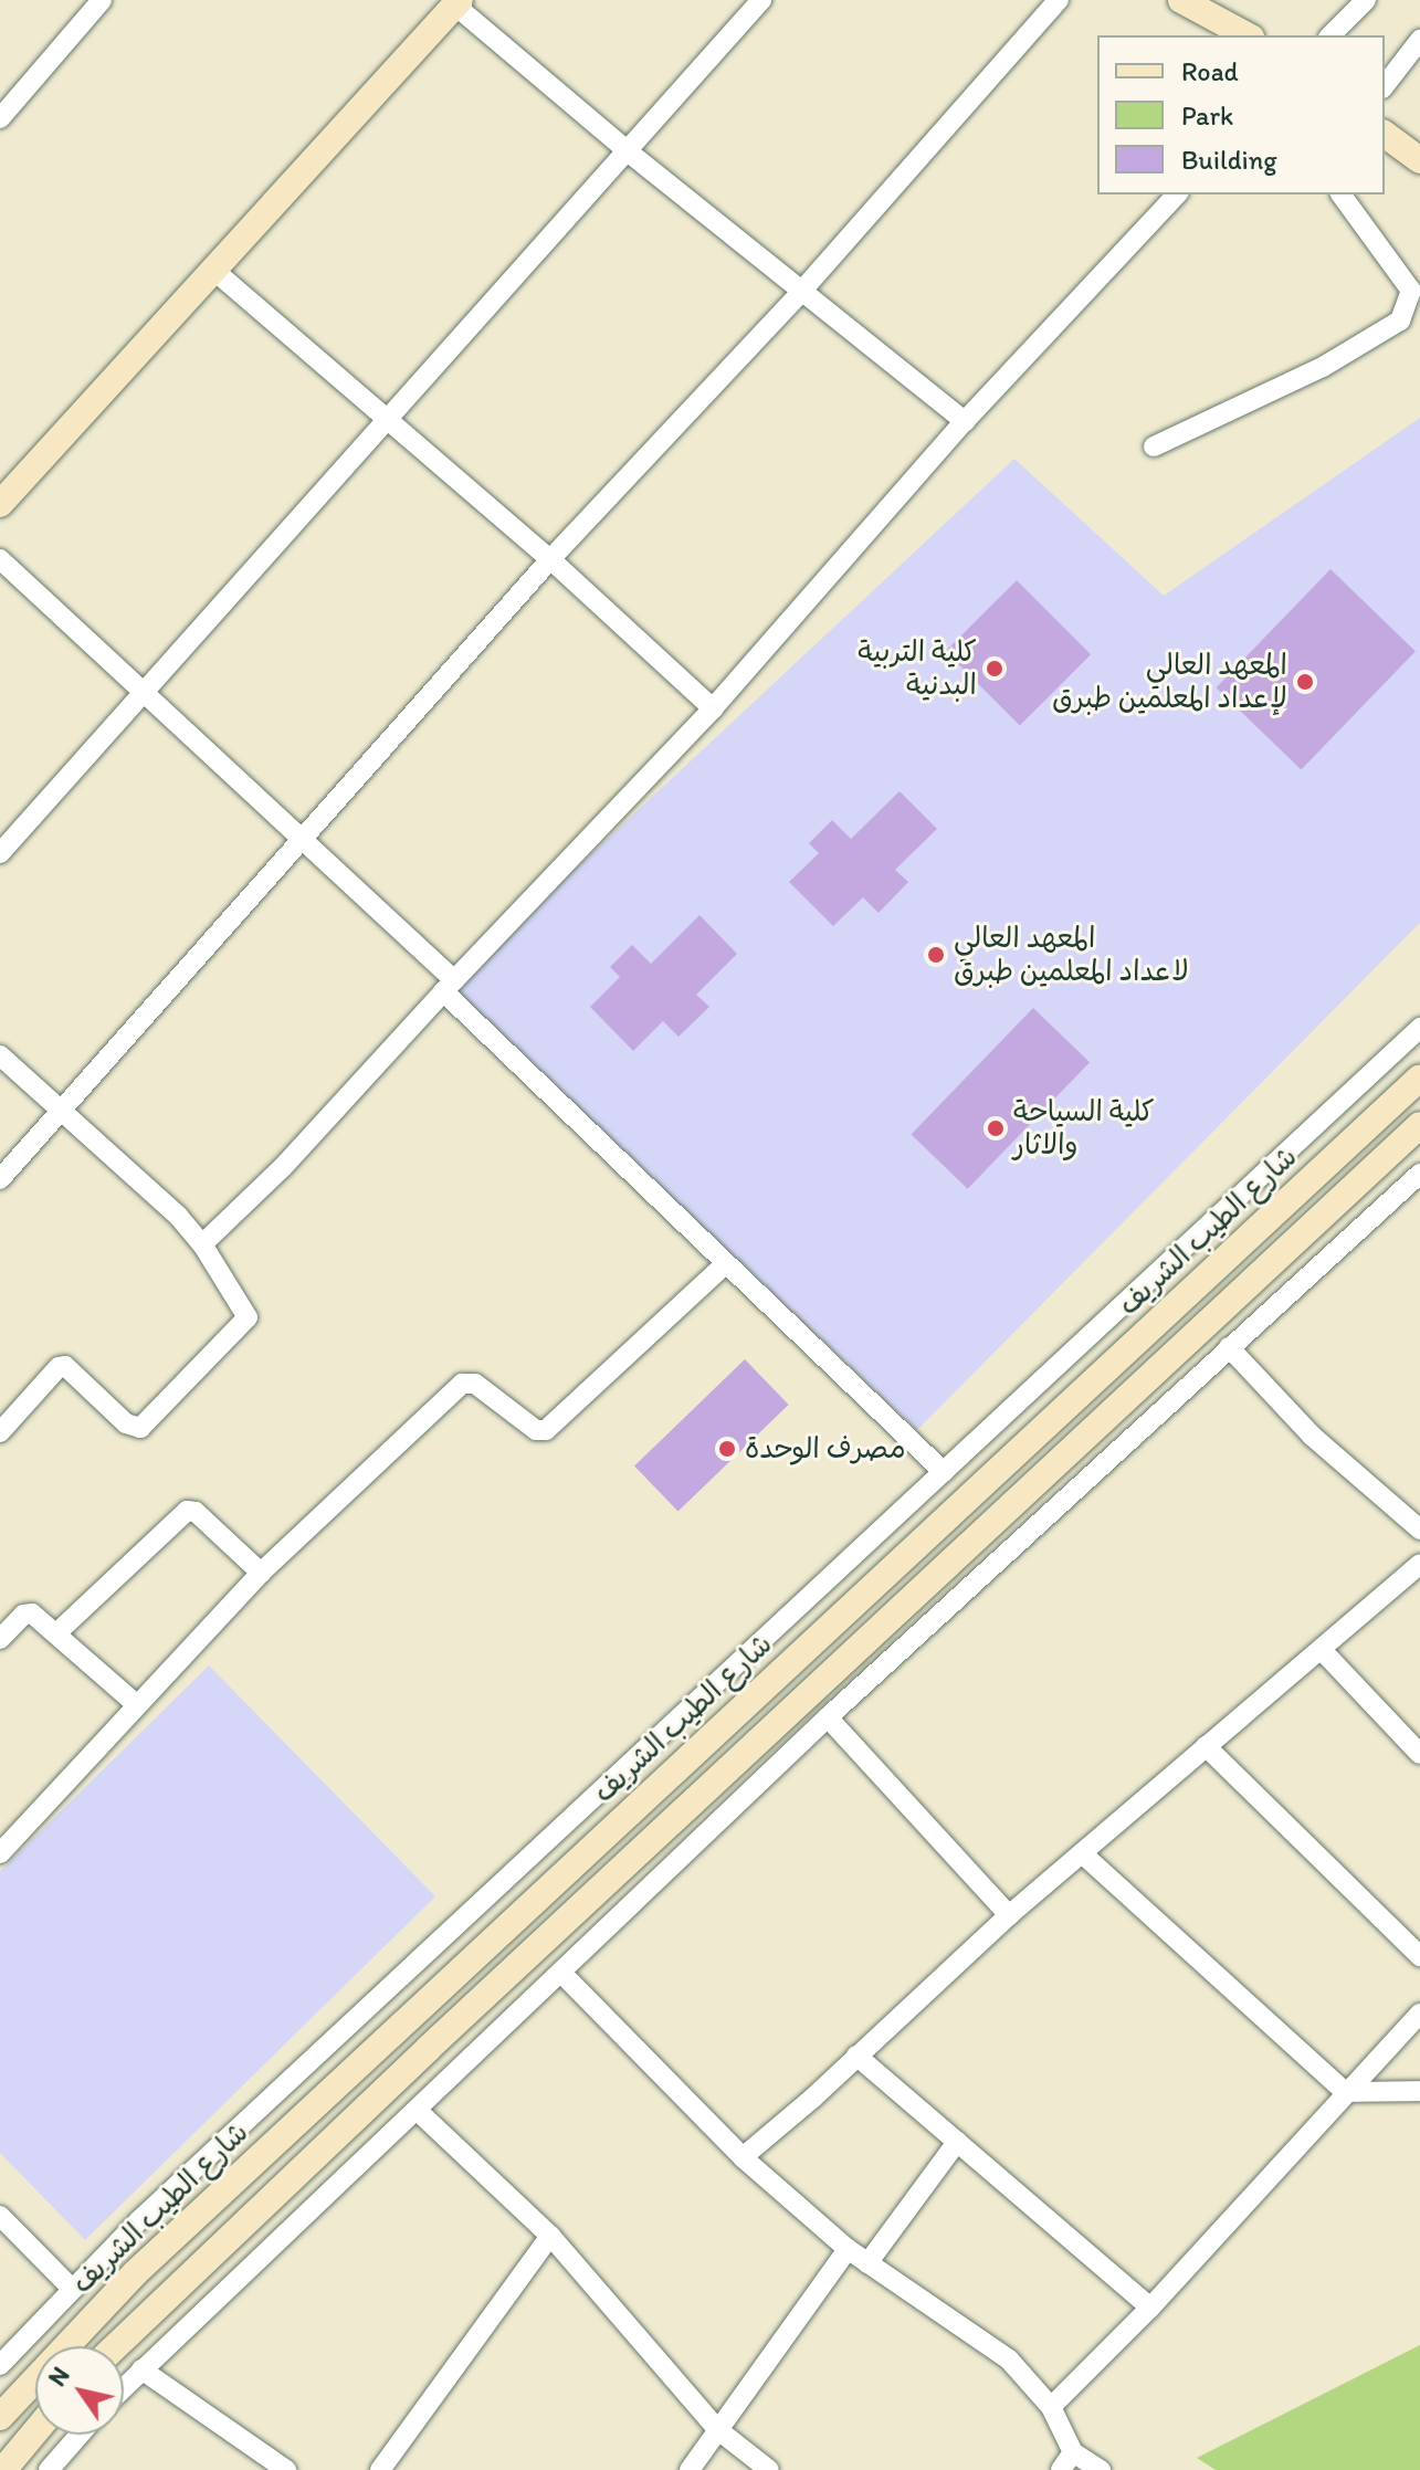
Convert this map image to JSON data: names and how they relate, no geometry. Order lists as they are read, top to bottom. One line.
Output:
{"streets":{"main road":["شارع الطيب الشريف"]},"places":["كلية التربية البدنية","المعهد العالي لإعداد المعلمين طبرق","المعهد العالي لاعداد المعلمين طبرق","كلية السياحة والاثار","مصرف الوحدة"],"legend":["Road","Park","Building"],"north":"top left"}
